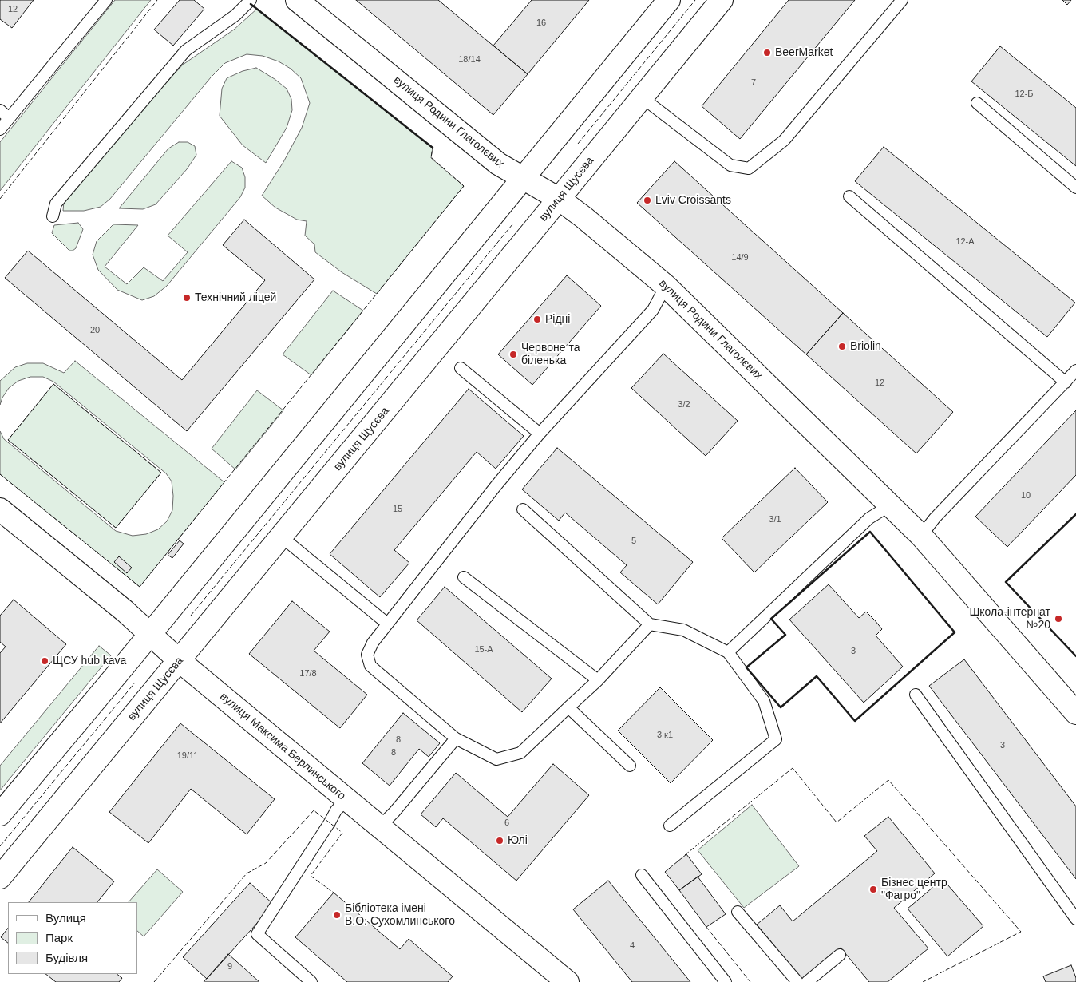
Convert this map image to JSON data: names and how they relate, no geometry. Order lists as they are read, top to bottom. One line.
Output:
{"streets":{"main road":["вулиця Родини Глаголєвих","вулиця Щусєва","вулиця Максима Берлинського"]},"crossings":[["вулиця Родини Глаголєвих","вулиця Щусєва"],["вулиця Щусєва","вулиця Максима Берлинського"]],"places":["BeerMarket","Lviv Croissants","Технічний ліцей","Рідні","Briolin","Червоне та біленька","Школа-інтернат №20","ЩСУ hub kava","Юлі","Бізнес центр \"Фагро\"","Бібліотека імені В.О. Сухомлинського"],"house_numbers":["12","16","18/14","7","12-Б","12-А","14/9","20","12","3/2","10","15","3/1","5","15-А","3","17/8","3 к1","8","3","8","19/11","6","4","9"],"legend":["Вулиця","Парк","Будівля"]}
